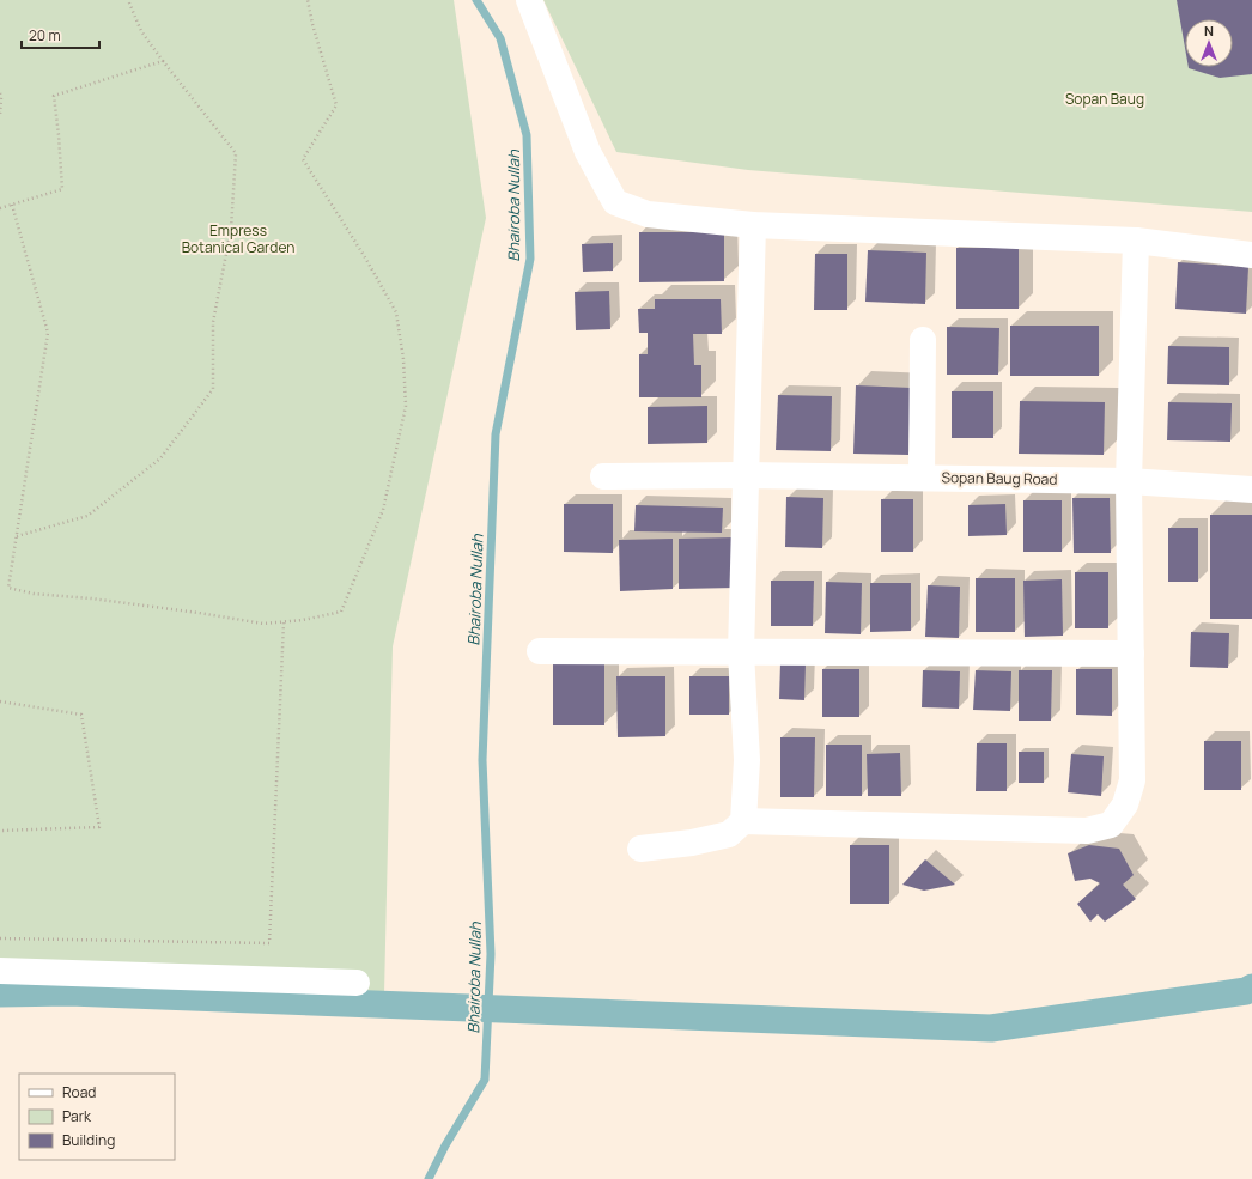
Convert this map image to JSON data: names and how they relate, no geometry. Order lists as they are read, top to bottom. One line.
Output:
{"streets":{"street":["Sopan Baug Road"]},"water":["Bhairoba Nullah"],"parks":["Sopan Baug","Empress Botanical Garden"],"legend":["Road","Park","Building"],"scale_bar":"20 m","north":"top"}
